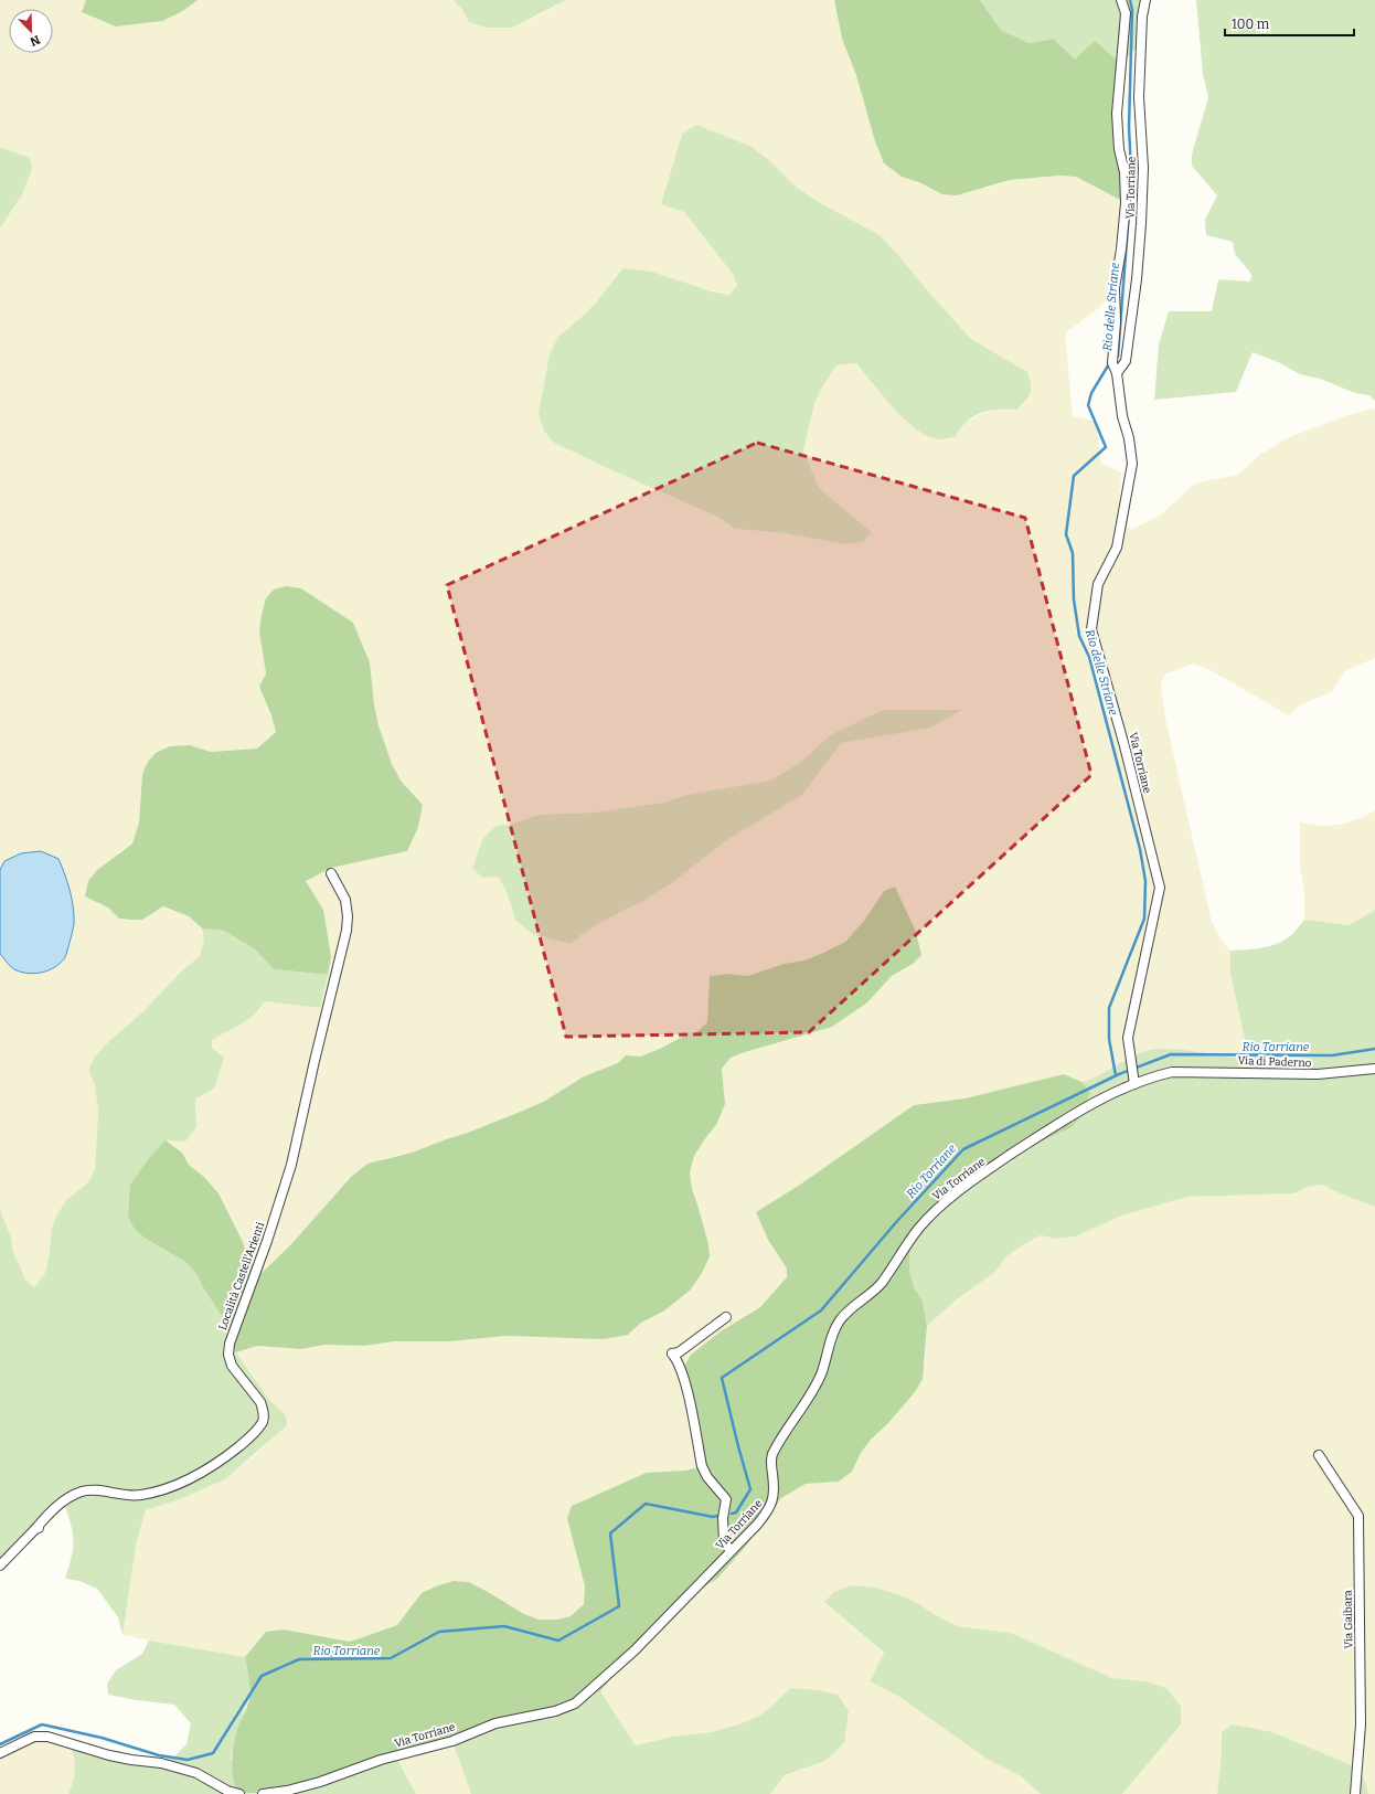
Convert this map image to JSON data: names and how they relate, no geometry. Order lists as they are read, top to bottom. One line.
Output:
{"streets":{"street":["Via Torriane","Via di Paderno","Località Castell'Arienti","Via Gaibara"]},"crossings":[["Via Torriane","Via di Paderno"]],"water":["Rio delle Striane","Rio Torriane"],"scale_bar":"100 m","north":"bottom right"}
